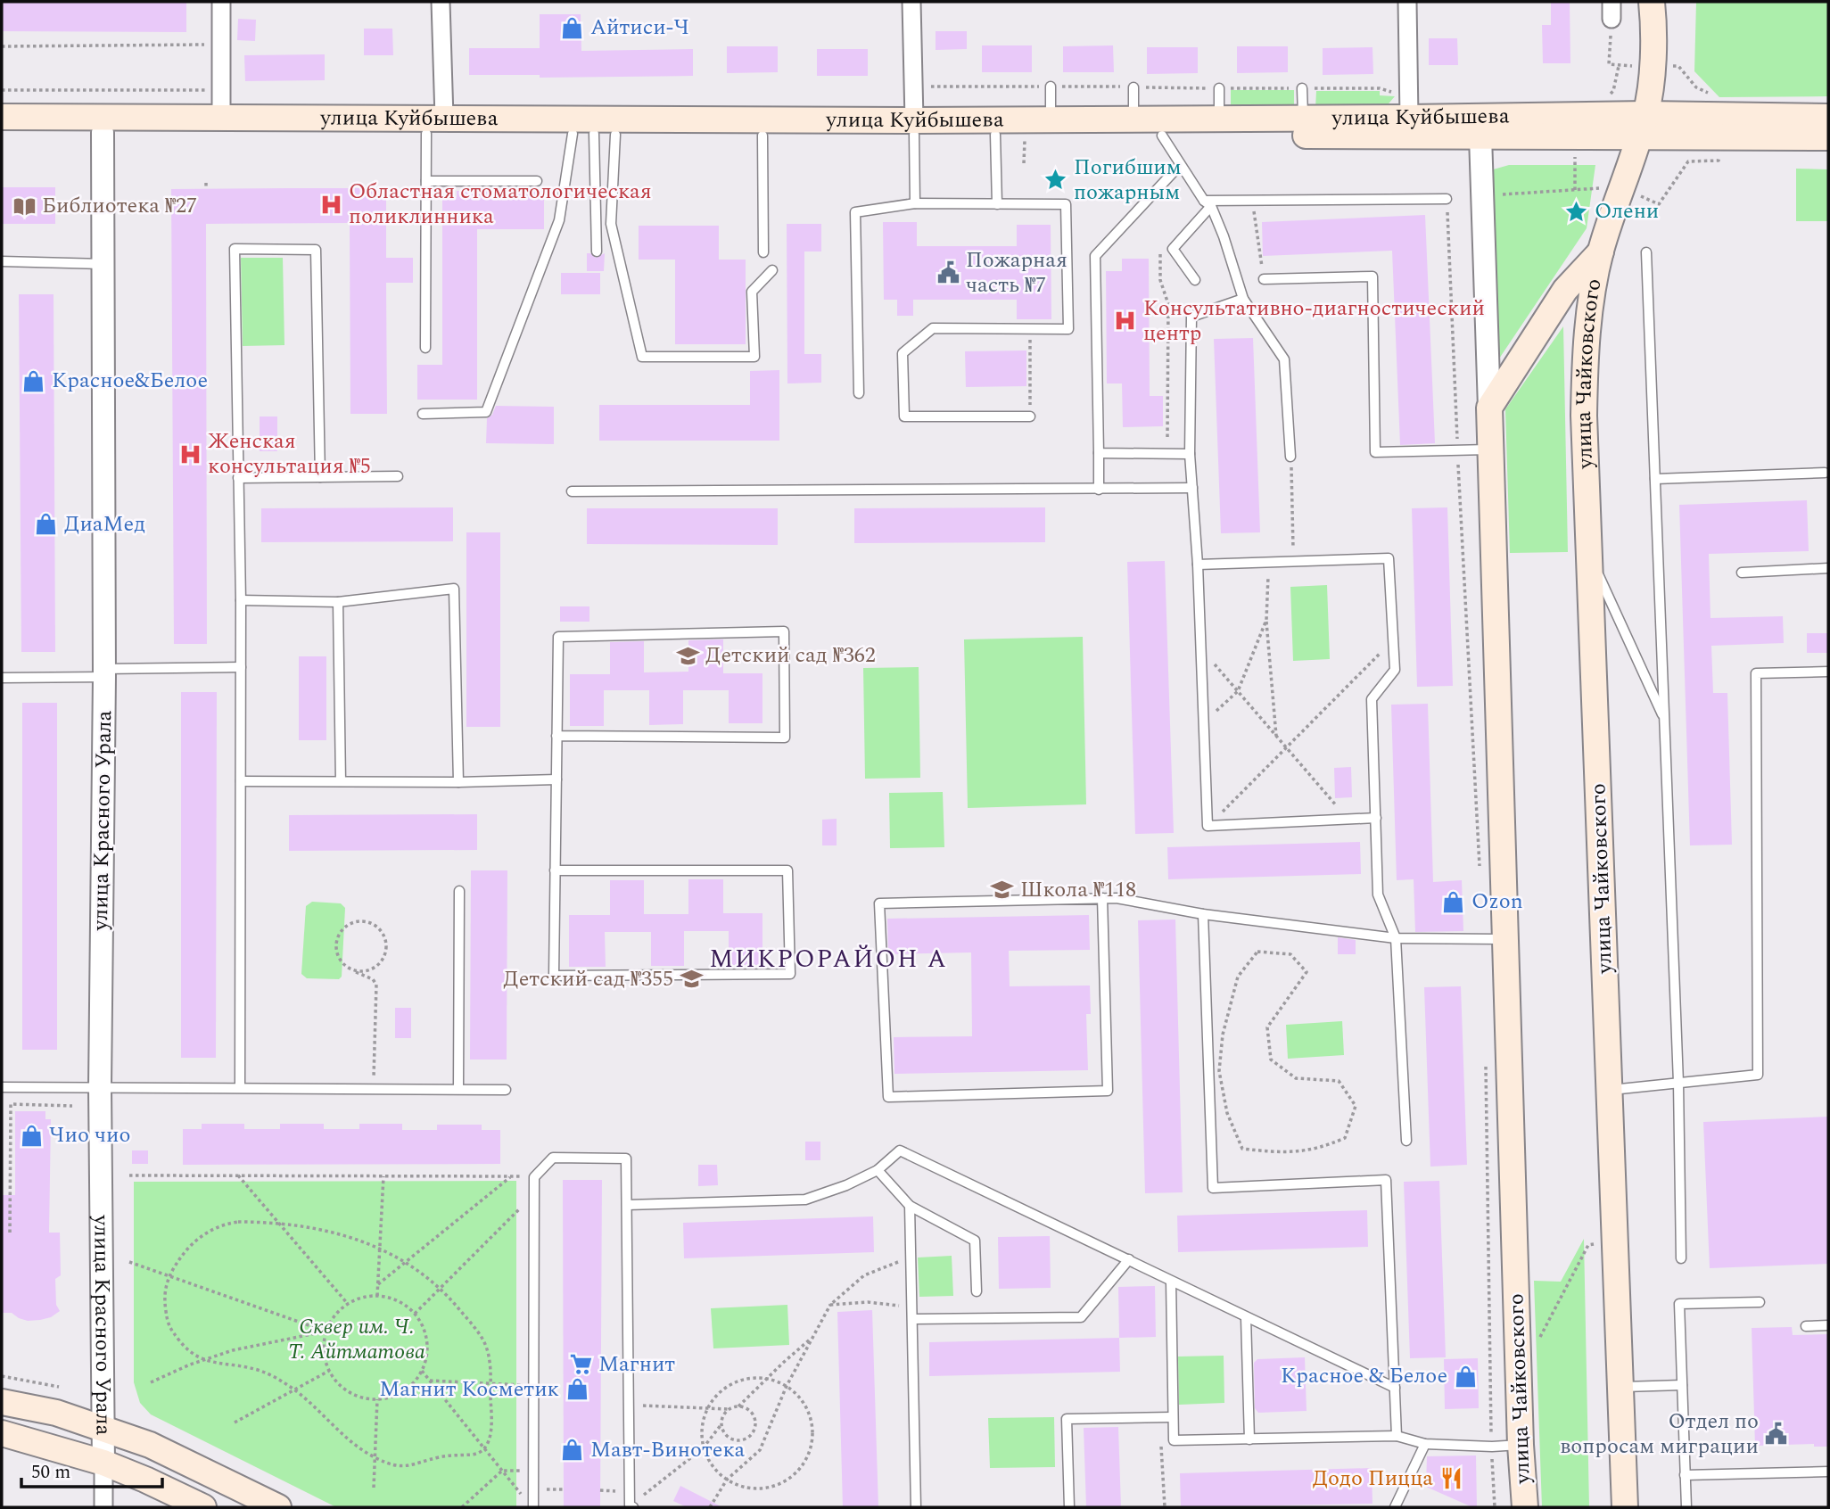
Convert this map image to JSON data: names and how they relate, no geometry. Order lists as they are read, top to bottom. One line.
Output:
{"streets":{"main road":["улица Куйбышева","улица Чайковского"],"street":["улица Красного Урала"]},"crossings":[["улица Куйбышева","улица Чайковского"],["улица Куйбышева","улица Красного Урала"]],"districts":["МИКРОРАЙОН А"],"parks":["Сквер им. Ч. Т. Айтматова"],"places":{"shop":["Айтиси-Ч","Красное&Белое","ДиаМед","Ozon","Чио чио","Красное & Белое","Магнит Косметик","Мавт-Винотека"],"place":["Погибшим пожарным","Олени"],"hospital":["Областная стоматологическая поликлинника","Консультативно-диагностический центр","Женская консультация №5"],"library":["Библиотека №27"],"public building":["Пожарная часть №7","Отдел по вопросам миграции"],"school or university":["Детский сад №362","Школа №118","Детский сад №355"],"supermarket":["Магнит"],"restaurant":["Додо Пицца"]},"scale_bar":"50 m"}
